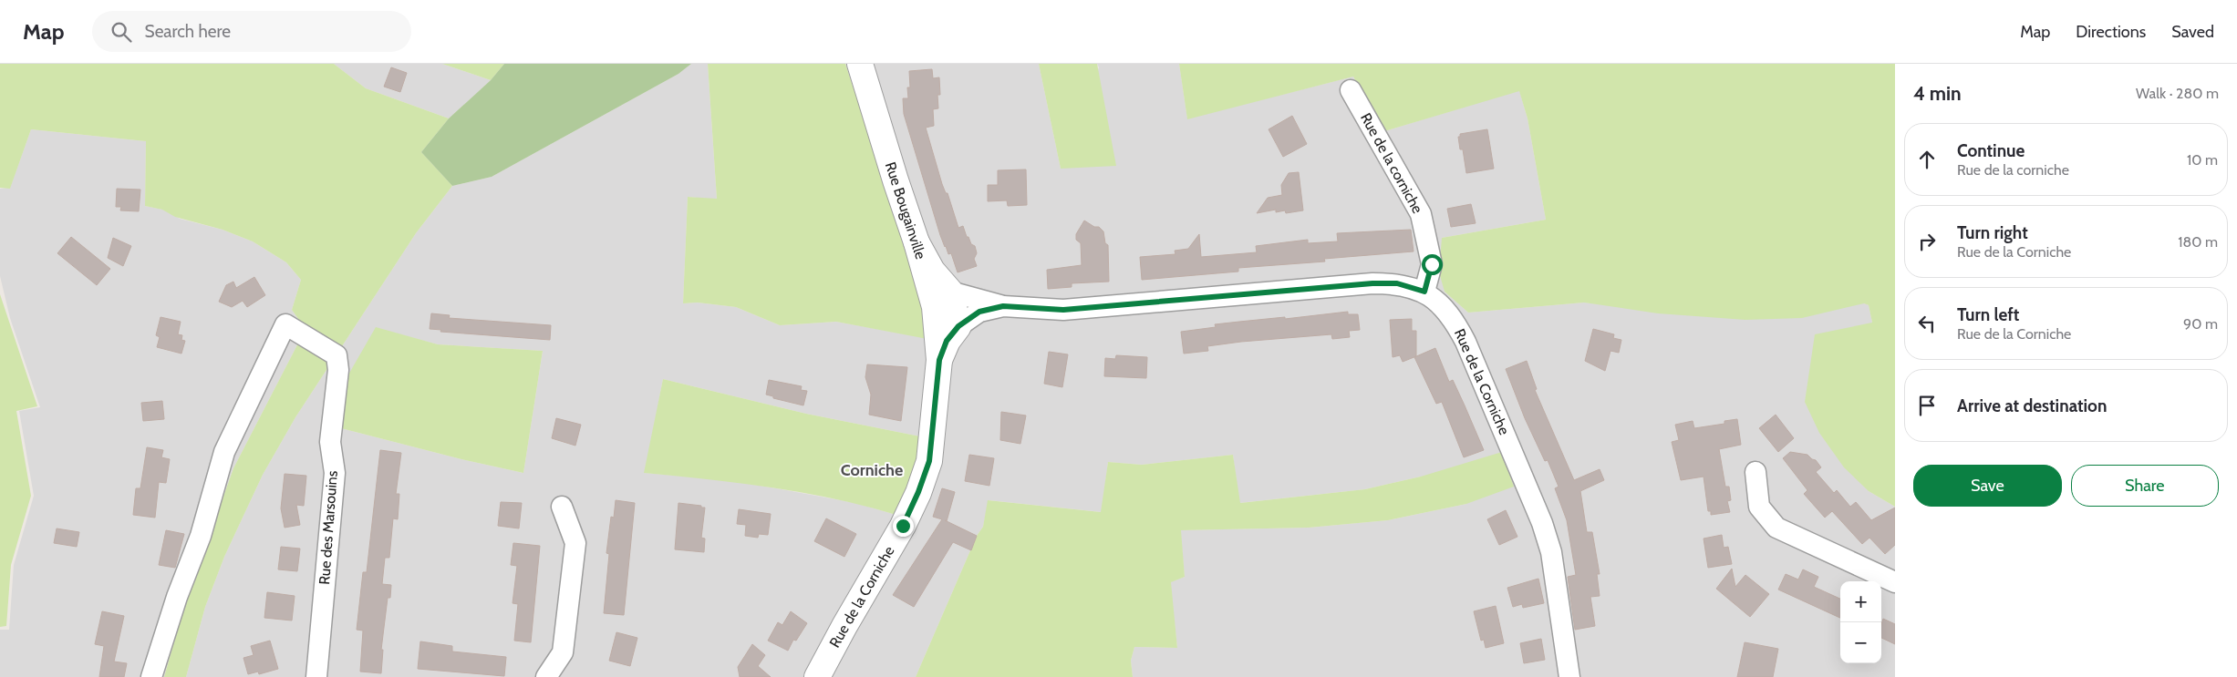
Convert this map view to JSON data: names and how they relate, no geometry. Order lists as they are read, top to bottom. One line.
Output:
{"streets":{"street":["Rue de la corniche","Rue Bougainville","Rue de la Corniche","Rue des Marsouins"]},"crossings":[["Rue de la corniche","Rue de la Corniche"],["Rue Bougainville","Rue de la Corniche"]],"districts":["Corniche"],"page":{"header":"Map","search":"Search here","nav":["Map","Directions","Saved"],"heading":["4 min","Walk · 280 m"],"list":[["Continue","Rue de la corniche","10 m"],["Turn right","Rue de la Corniche","180 m"],["Turn left","Rue de la Corniche","90 m"],"Arrive at destination"],"buttons":["Save","Share"],"map_buttons":["+","−"]}}
